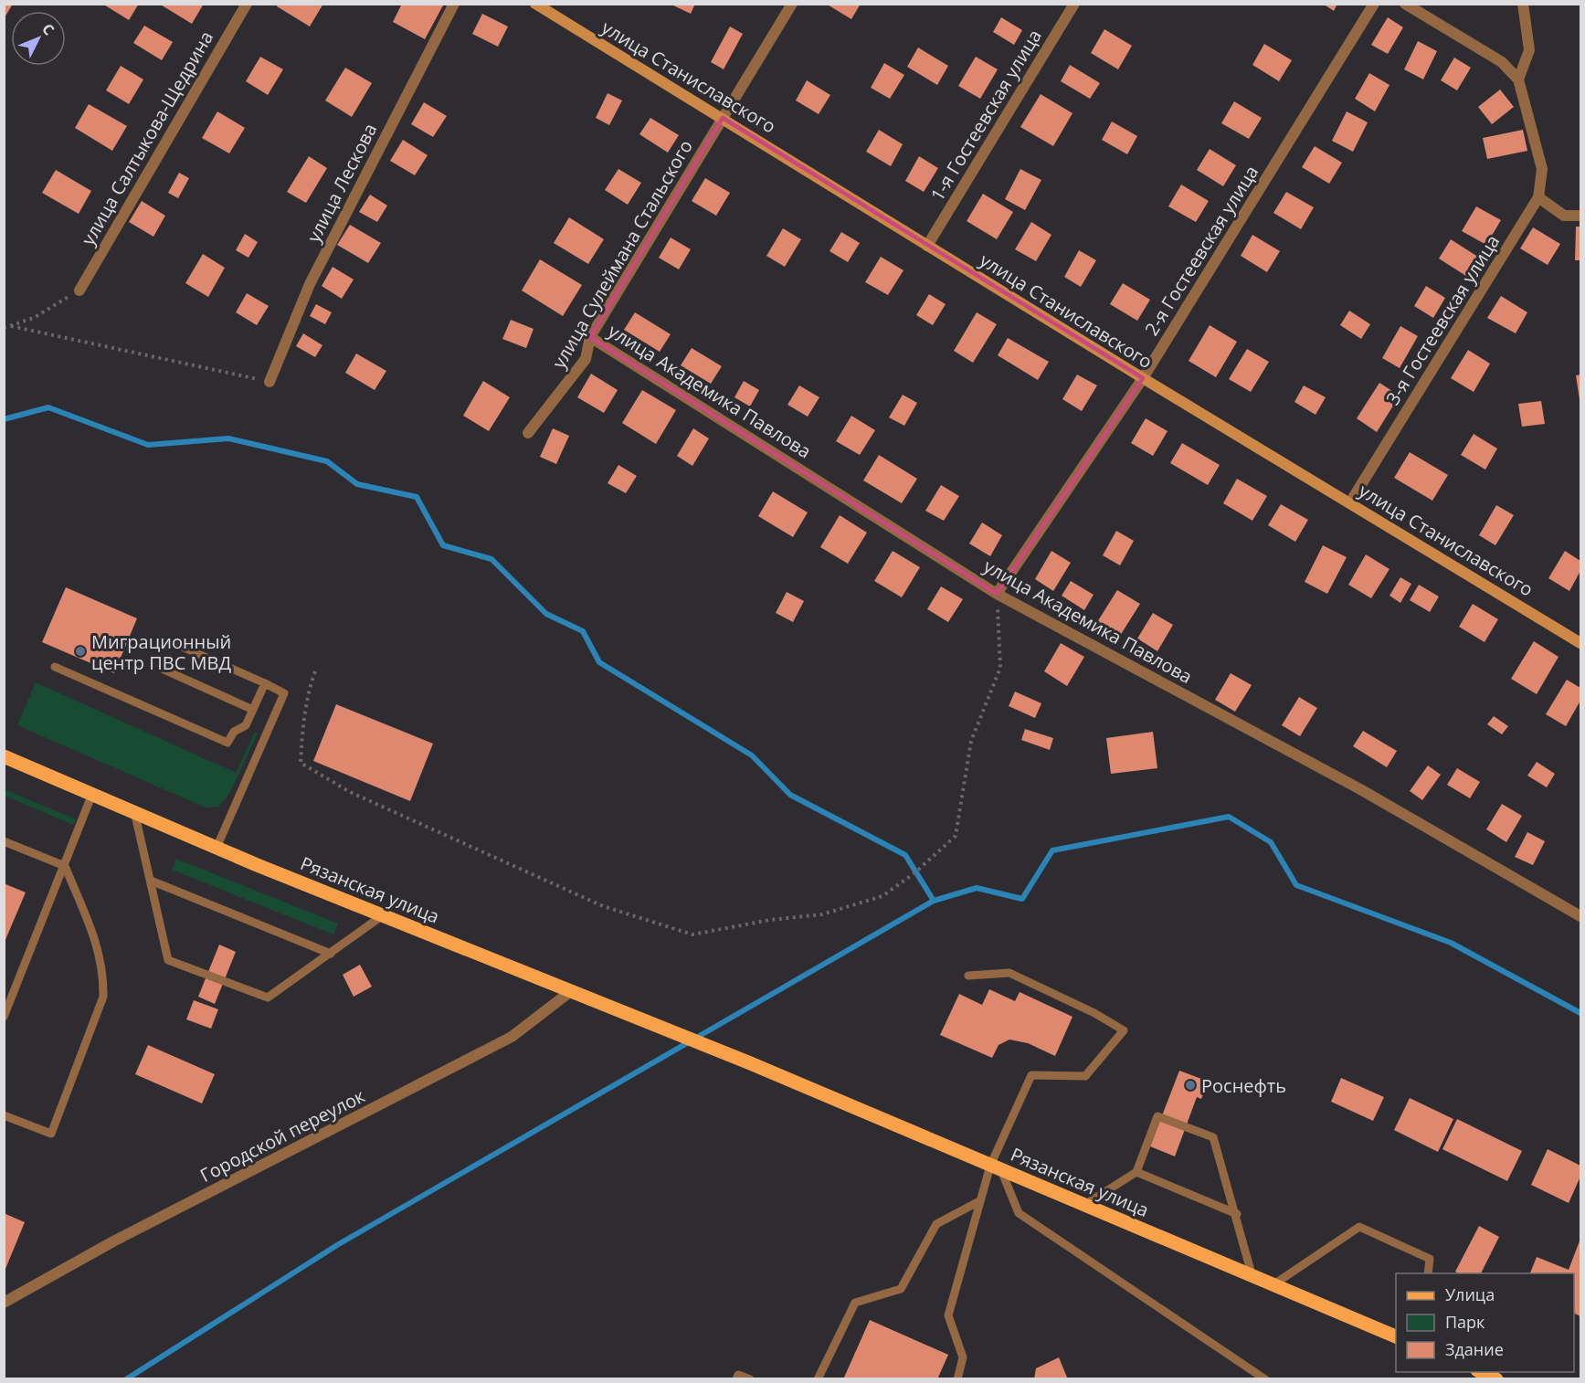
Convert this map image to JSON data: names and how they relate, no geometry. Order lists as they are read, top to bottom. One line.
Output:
{"streets":{"main road":["Рязанская улица"],"street":["улица Станиславского","1-я Гостеевская улица","улица Салтыкова-Щедрина","улица Лескова","2-я Гостеевская улица","улица Сулеймана Стальского","3-я Гостеевская улица","улица Академика Павлова","Городской переулок"]},"crossings":[["улица Станиславского","1-я Гостеевская улица"],["улица Станиславского","2-я Гостеевская улица"],["улица Станиславского","улица Сулеймана Стальского"],["улица Станиславского","3-я Гостеевская улица"],["2-я Гостеевская улица","улица Академика Павлова"],["улица Сулеймана Стальского","улица Академика Павлова"],["Рязанская улица","Городской переулок"]],"places":["Миграционный центр ПВС МВД","Роснефть"],"legend":["Улица","Парк","Здание"],"north":"top right"}
